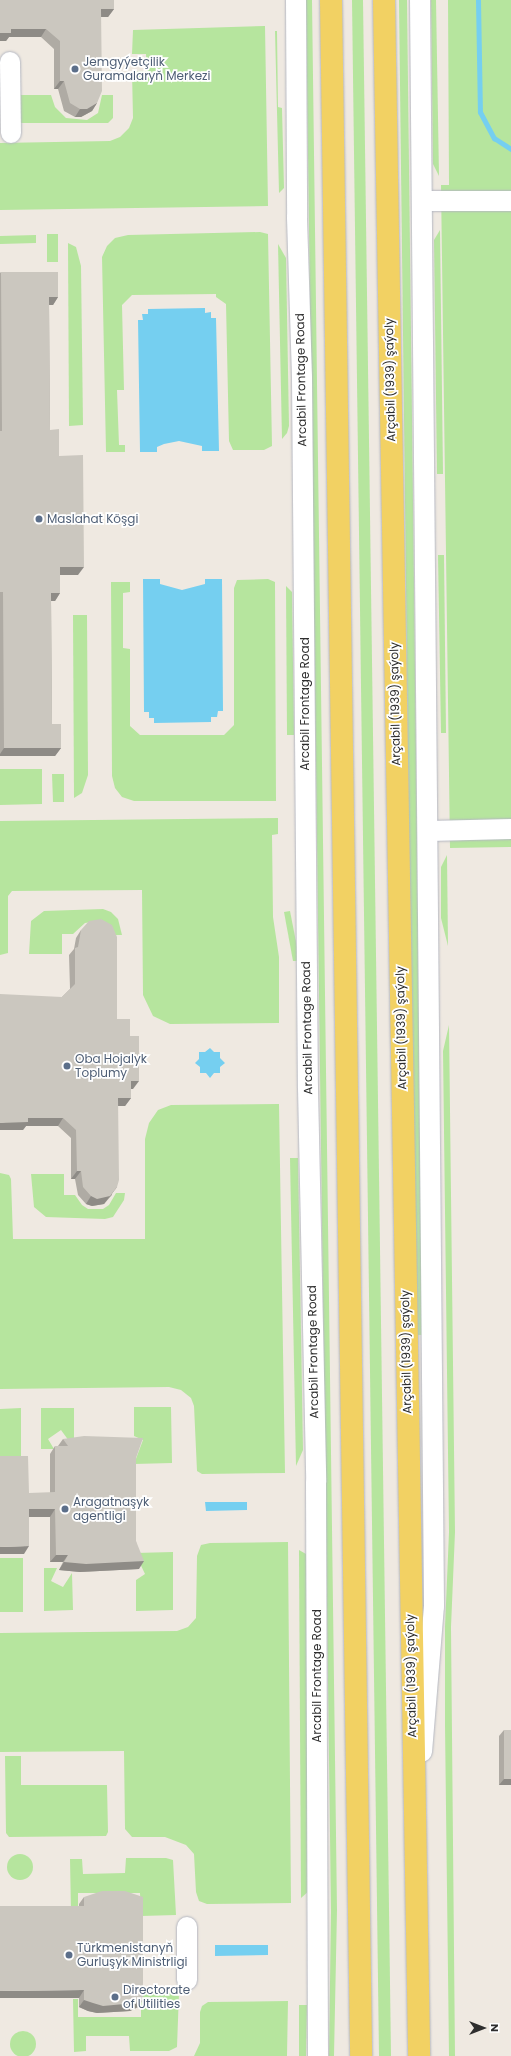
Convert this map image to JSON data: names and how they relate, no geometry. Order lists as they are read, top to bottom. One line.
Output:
{"streets":{"main road":["Arçabil (1939) şaýoly"],"street":["Arcabil Frontage Road"]},"places":["Jemgyýetçilik Guramalaryň Merkezi","Maslahat Köşgi","Oba Hojalyk Toplumy","Aragatnaşyk agentligi","Türkmenistanyň Gurluşyk Ministrligi","Directorate of Utilities"],"north":"right"}
